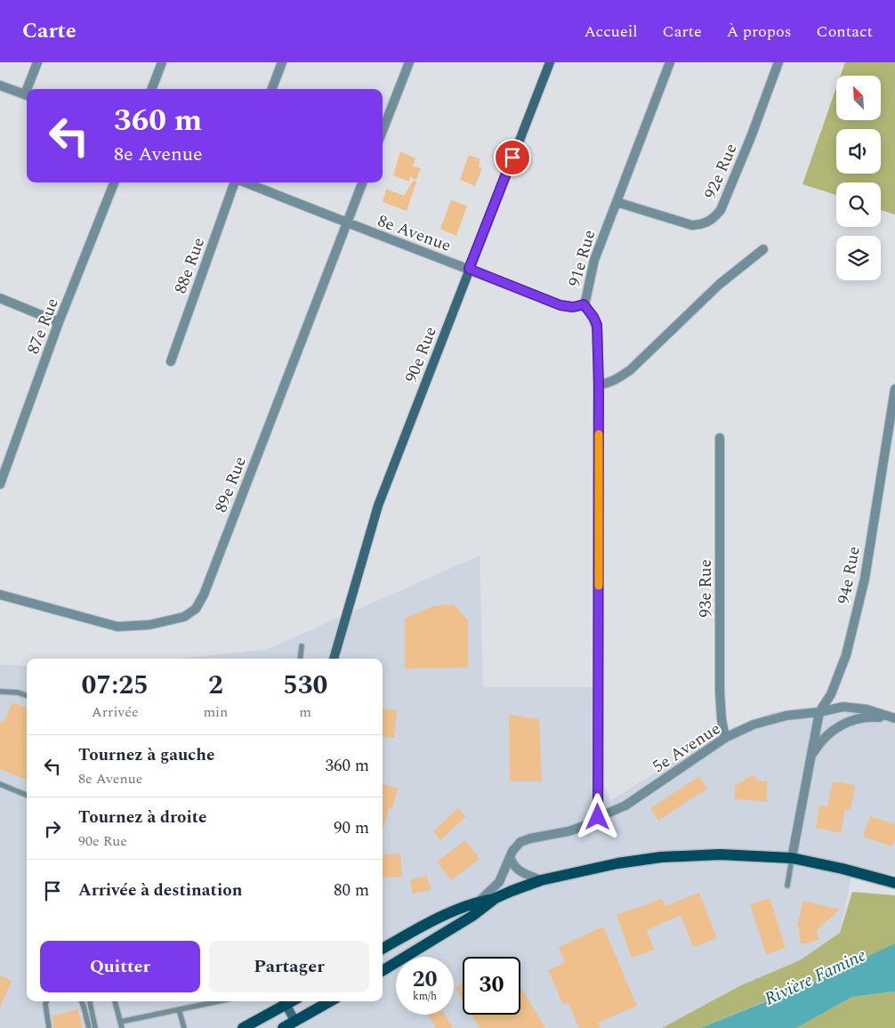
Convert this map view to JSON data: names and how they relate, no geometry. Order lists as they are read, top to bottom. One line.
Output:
{"streets":{"street":["92e Rue","8e Avenue","91e Rue","88e Rue","87e Rue","90e Rue","89e Rue","94e Rue","93e Rue","5e Avenue"]},"crossings":[["92e Rue","91e Rue"],["8e Avenue","91e Rue"],["8e Avenue","90e Rue"],["8e Avenue","89e Rue"],["91e Rue","5e Avenue"],["94e Rue","5e Avenue"],["93e Rue","5e Avenue"]],"water":["Rivière Famine"],"north":"top left","page":{"header":"Carte","nav":["Accueil","Carte","À propos","Contact"],"turn":["360 m","8e Avenue"],"eta":["07:25","Arrivée","2","min","530","m"],"list":[{"name":"Tournez à gauche","note":"8e Avenue","value":"360 m"},{"name":"Tournez à droite","note":"90e Rue","value":"90 m"},{"name":"Arrivée à destination","value":"80 m"}],"buttons":["Quitter","Partager"],"speed":"20 km/h","limit":"30"}}
